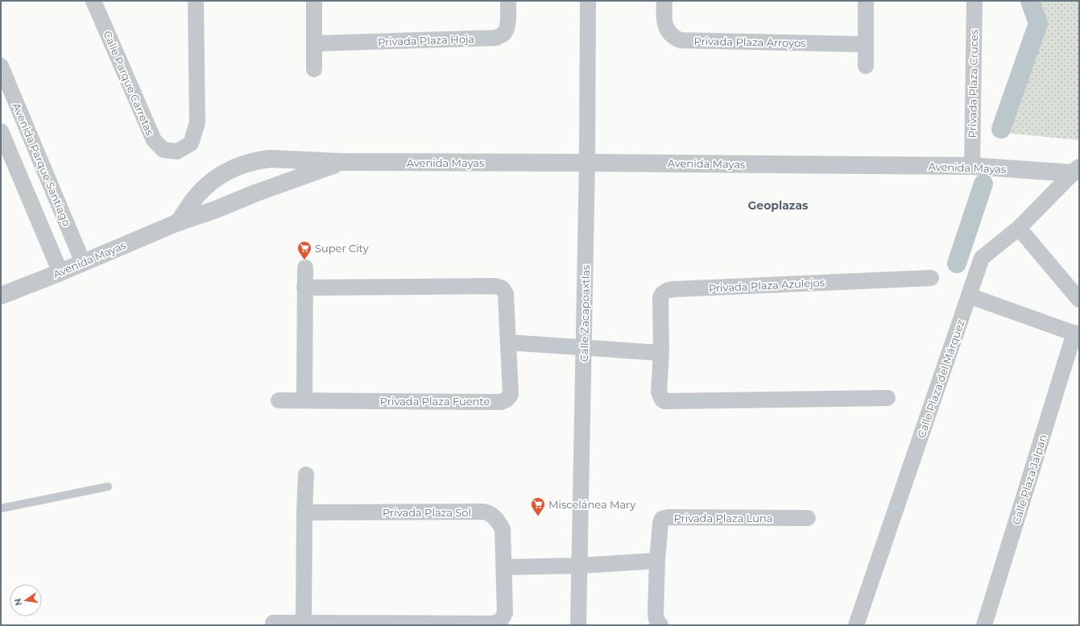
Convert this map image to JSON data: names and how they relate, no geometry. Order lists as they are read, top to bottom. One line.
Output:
{"streets":{"street":["Privada Plaza Hoja","Privada Plaza Arroyos","Calle Parque Carretas","Privada Plaza Cruces","Avenida Mayas","Avenida Parque Santiago","Privada Plaza Azulejos","Calle Zacapoaxtlas","Calle Plaza del Márquez","Privada Plaza Fuente","Calle Plaza Jalpan","Privada Plaza Sol","Privada Plaza Luna"]},"crossings":[["Privada Plaza Cruces","Avenida Mayas"],["Avenida Mayas","Avenida Parque Santiago"],["Avenida Mayas","Calle Zacapoaxtlas"],["Avenida Mayas","Calle Plaza del Márquez"]],"districts":["Geoplazas"],"places":{"supermarket":["Super City","Miscelánea Mary"]},"north":"left"}
